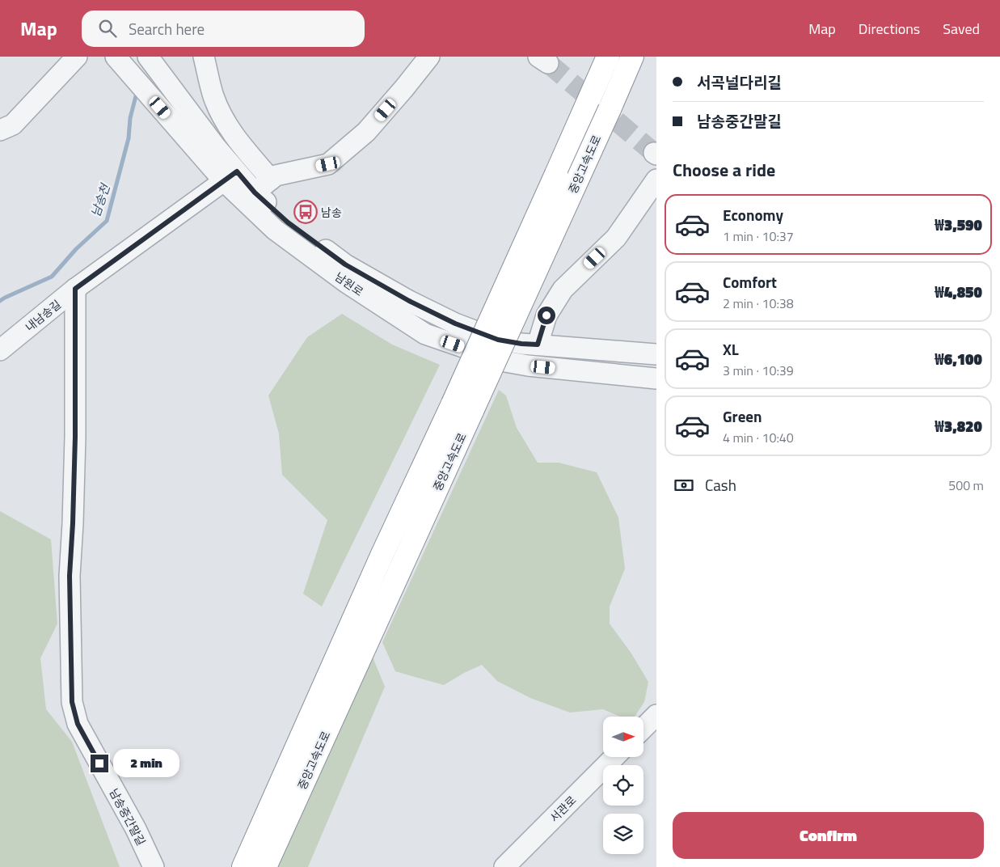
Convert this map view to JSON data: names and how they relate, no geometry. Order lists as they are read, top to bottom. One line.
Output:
{"streets":{"highway":["중앙고속도로"],"street":["남원로","내남송길","서관로","남송중간말길"]},"crossings":[["남원로","내남송길"],["내남송길","남송중간말길"]],"water":["남송천"],"places":{"bus stop":["남송"]},"north":"right","page":{"header":"Map","search":"Search here","nav":["Map","Directions","Saved"],"banner":["서곡널다리길","남송중간말길"],"heading":"Choose a ride","list":[{"name":"Economy","note":"1 min · 10:37","value":"₩3,590"},{"name":"Comfort","note":"2 min · 10:38","value":"₩4,850"},{"name":"XL","note":"3 min · 10:39","value":"₩6,100"},{"name":"Green","note":"4 min · 10:40","value":"₩3,820"}],"pay":["Cash","500 m"],"bubble":"2 min","buttons":"Confirm"}}
